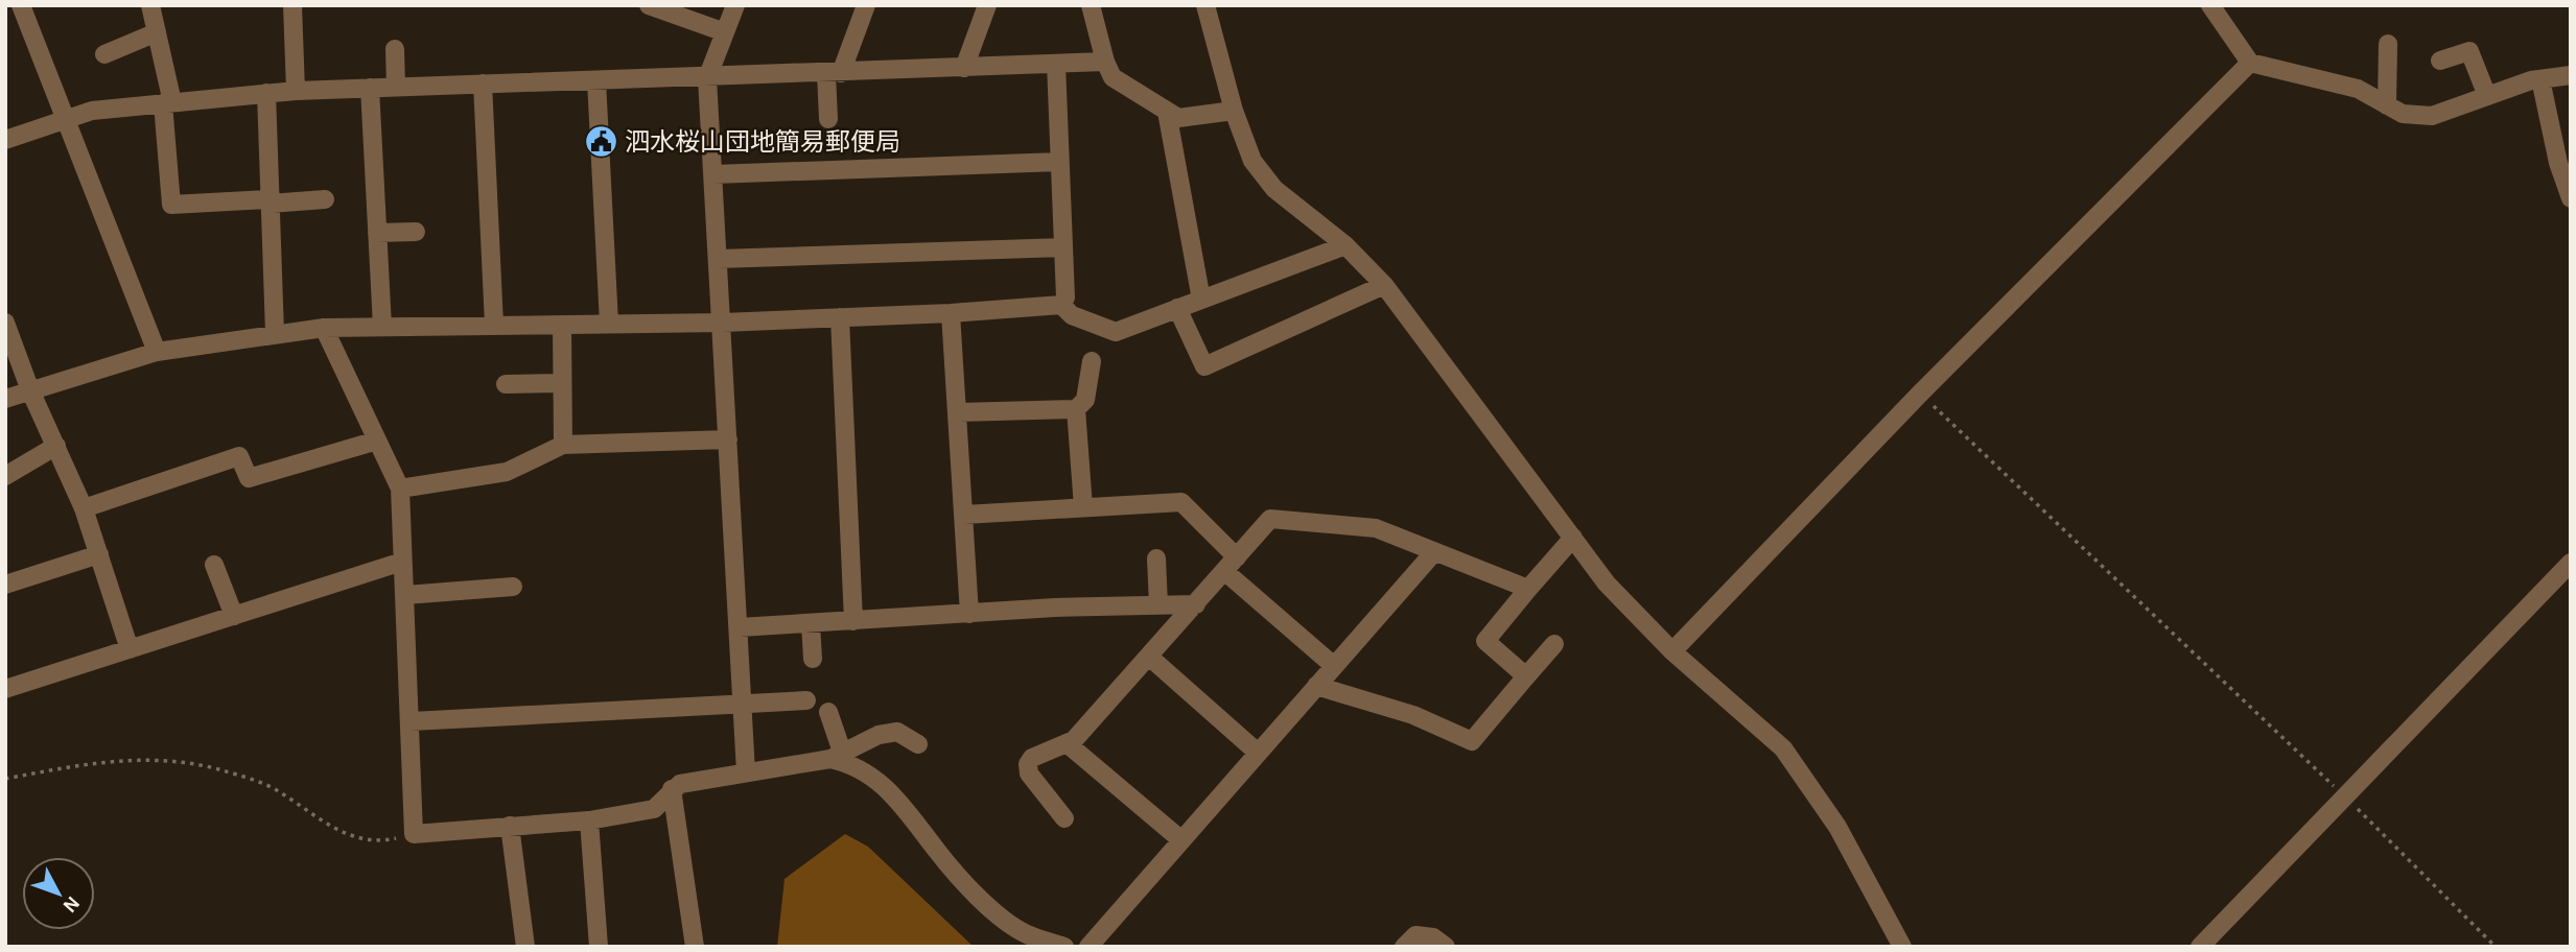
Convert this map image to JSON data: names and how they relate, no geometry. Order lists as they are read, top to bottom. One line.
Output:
{"places":{"public building":["泗水桜山団地簡易郵便局"]},"north":"bottom right"}
